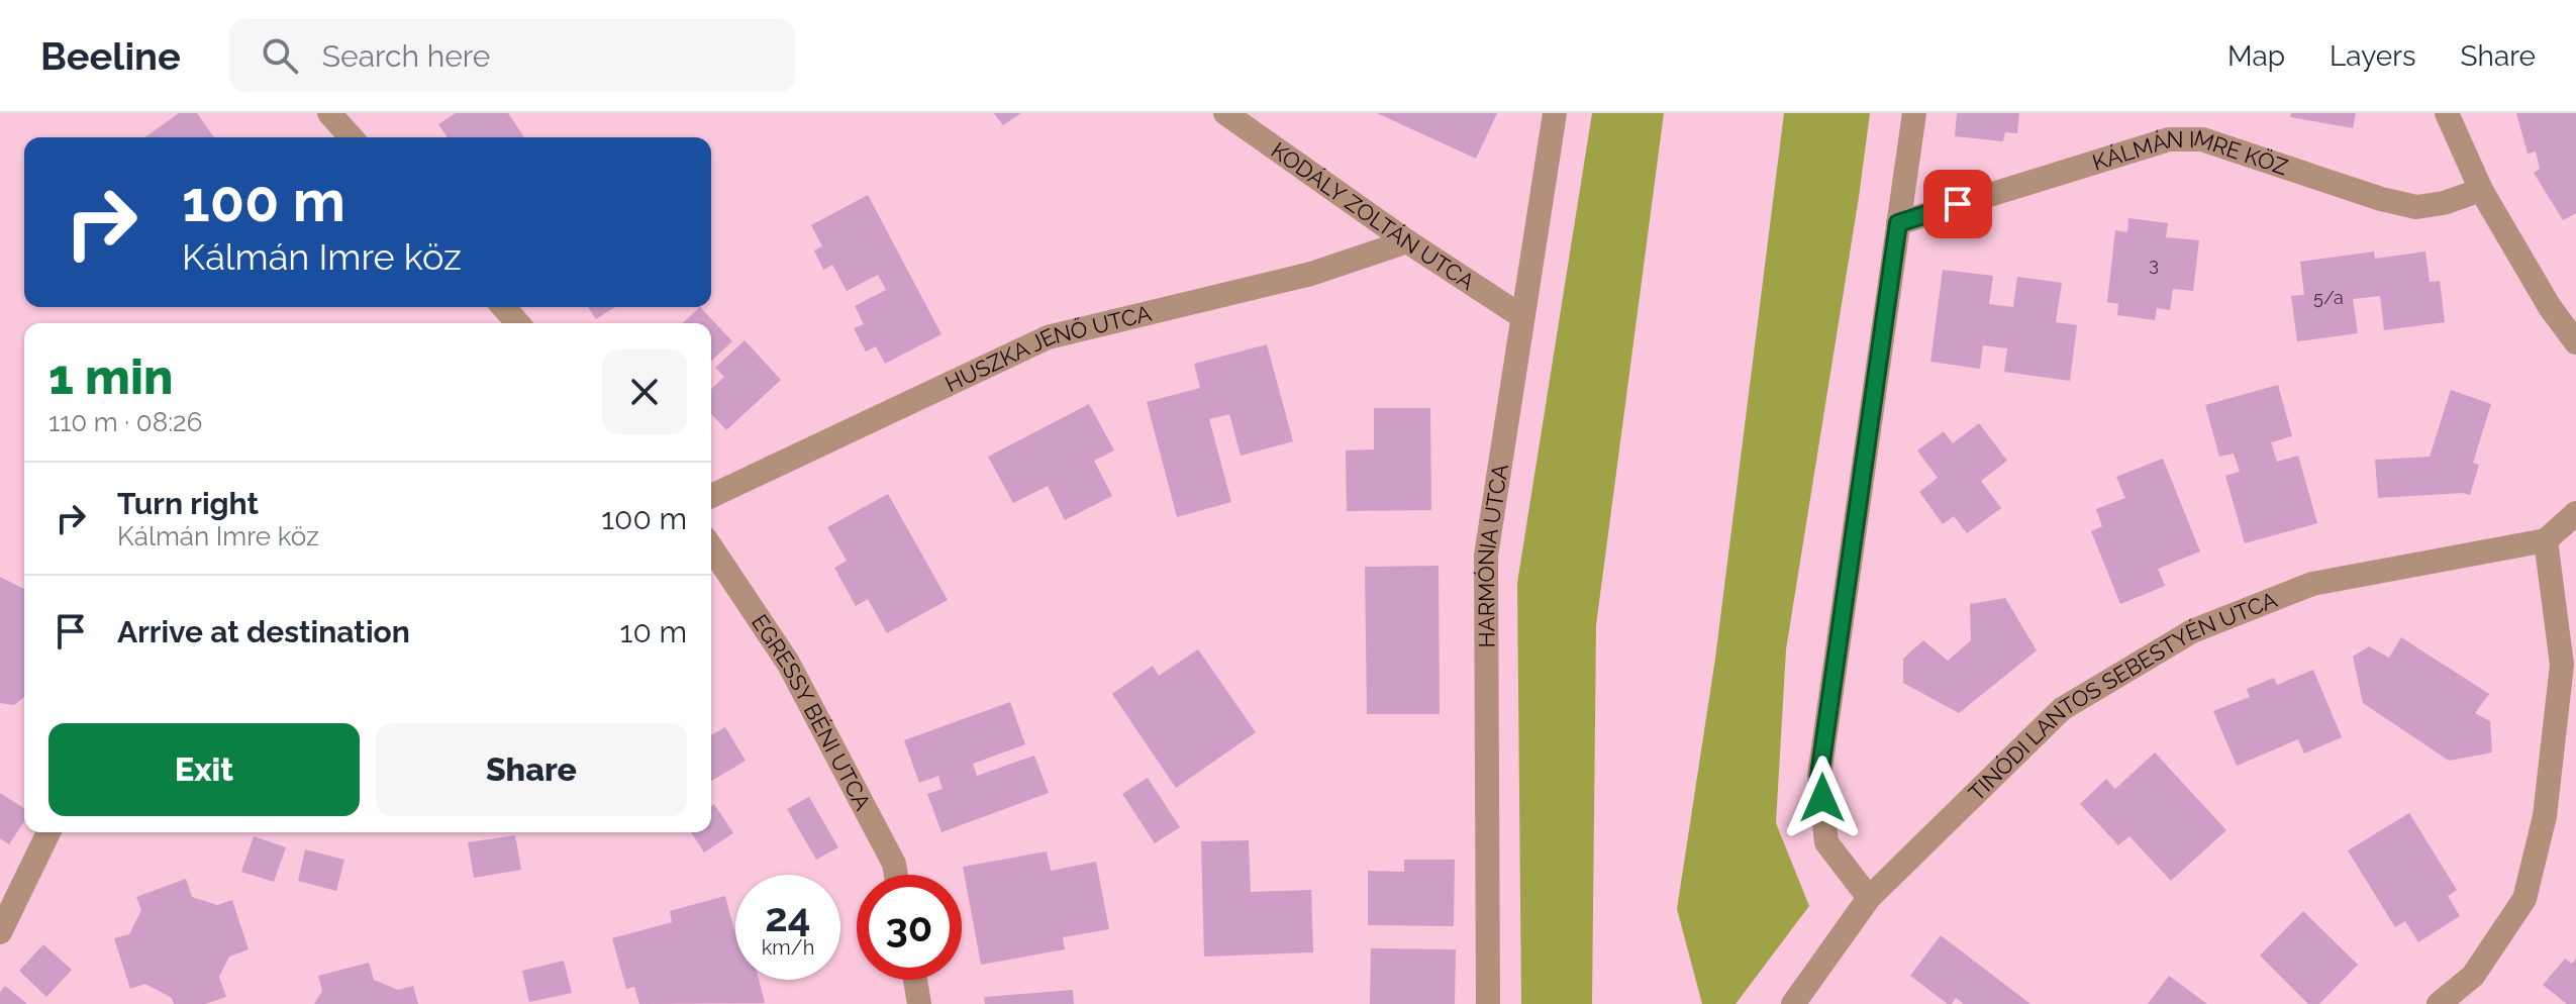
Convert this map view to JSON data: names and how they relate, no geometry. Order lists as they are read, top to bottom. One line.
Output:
{"streets":{"street":["KÁLMÁN IMRE KÖZ","KODÁLY ZOLTÁN UTCA","HUSZKA JENŐ UTCA","HARMÓNIA UTCA","TINÓDI LANTOS SEBESTYÉN UTCA","EGRESSY BÉNI UTCA"]},"crossings":[["KODÁLY ZOLTÁN UTCA","HUSZKA JENŐ UTCA"],["KODÁLY ZOLTÁN UTCA","HARMÓNIA UTCA"]],"house_numbers":["3","5/a"],"page":{"header":"Beeline","search":"Search here","nav":["Map","Layers","Share"],"turn":["100 m","Kálmán Imre köz"],"heading":["1 min","110 m · 08:26"],"list":[{"name":"Turn right","note":"Kálmán Imre köz","value":"100 m"},{"name":"Arrive at destination","value":"10 m"}],"buttons":["Exit","Share"],"speed":"24 km/h","limit":"30"}}
